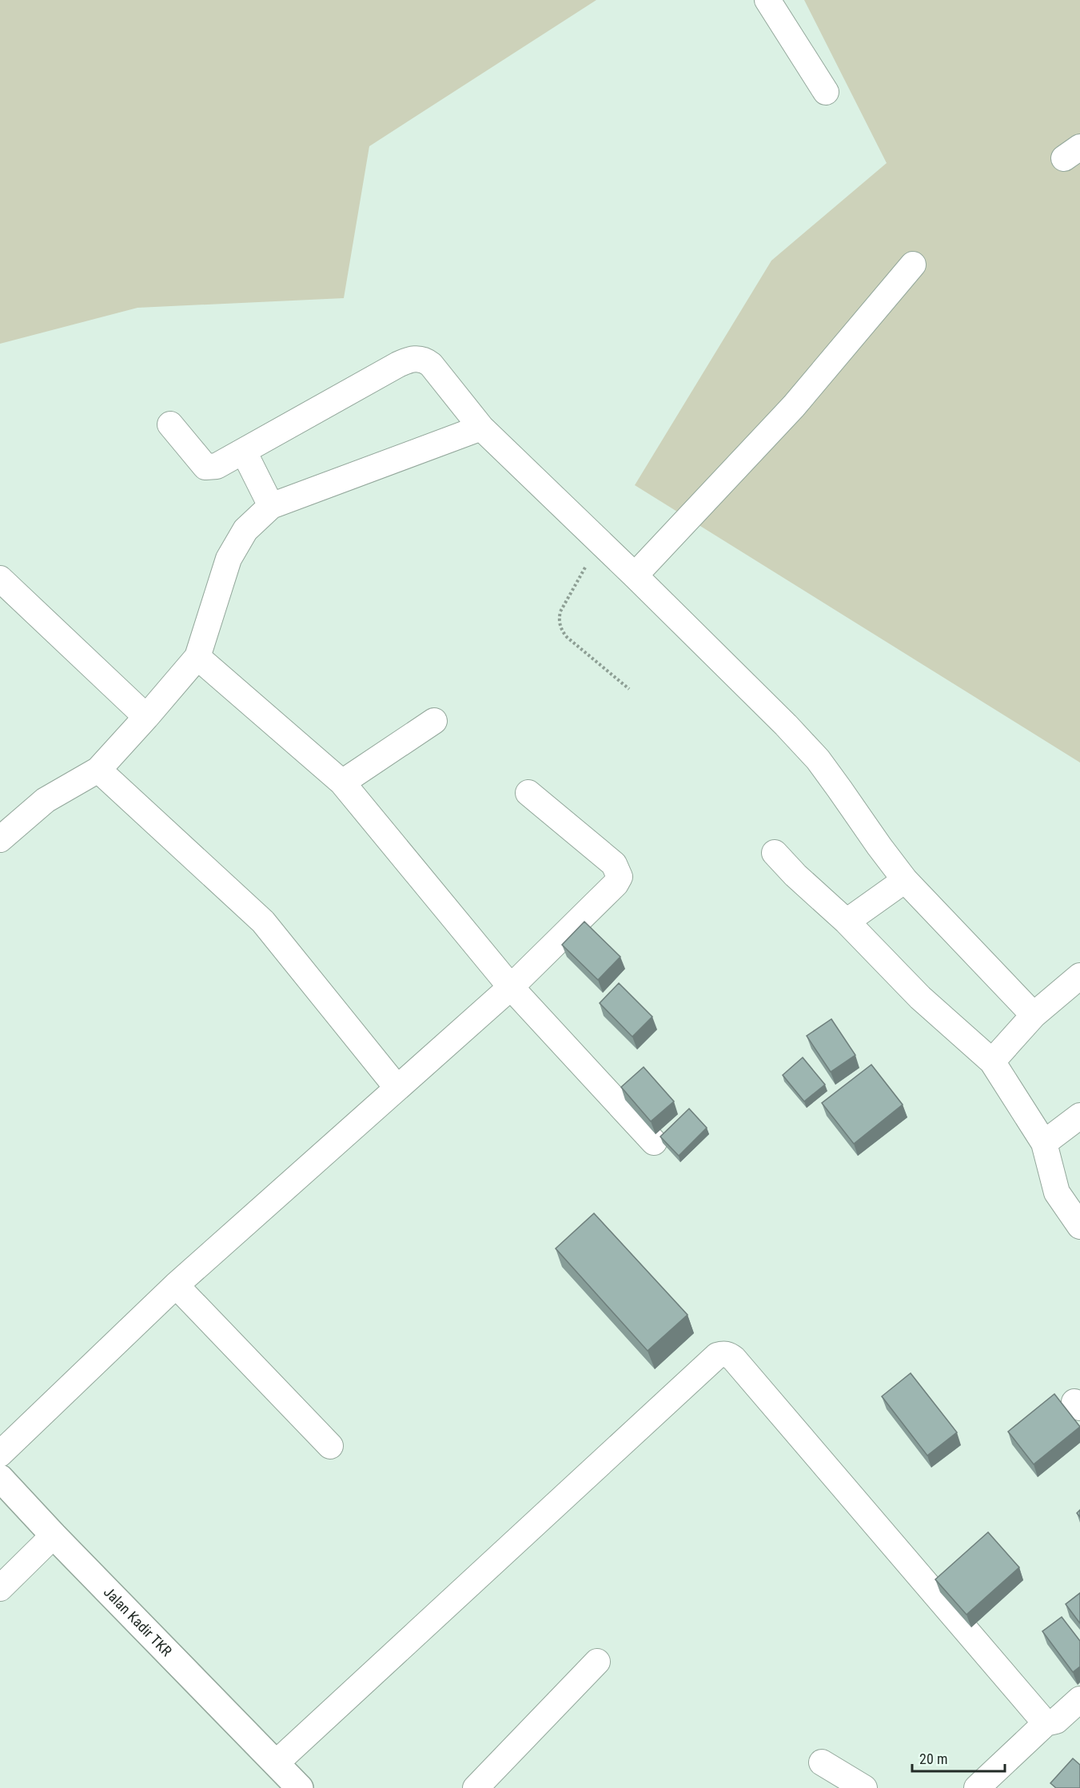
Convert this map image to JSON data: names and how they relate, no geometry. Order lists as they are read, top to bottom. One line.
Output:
{"streets":{"street":["Jalan Kadir TKR"]},"scale_bar":"20 m"}
